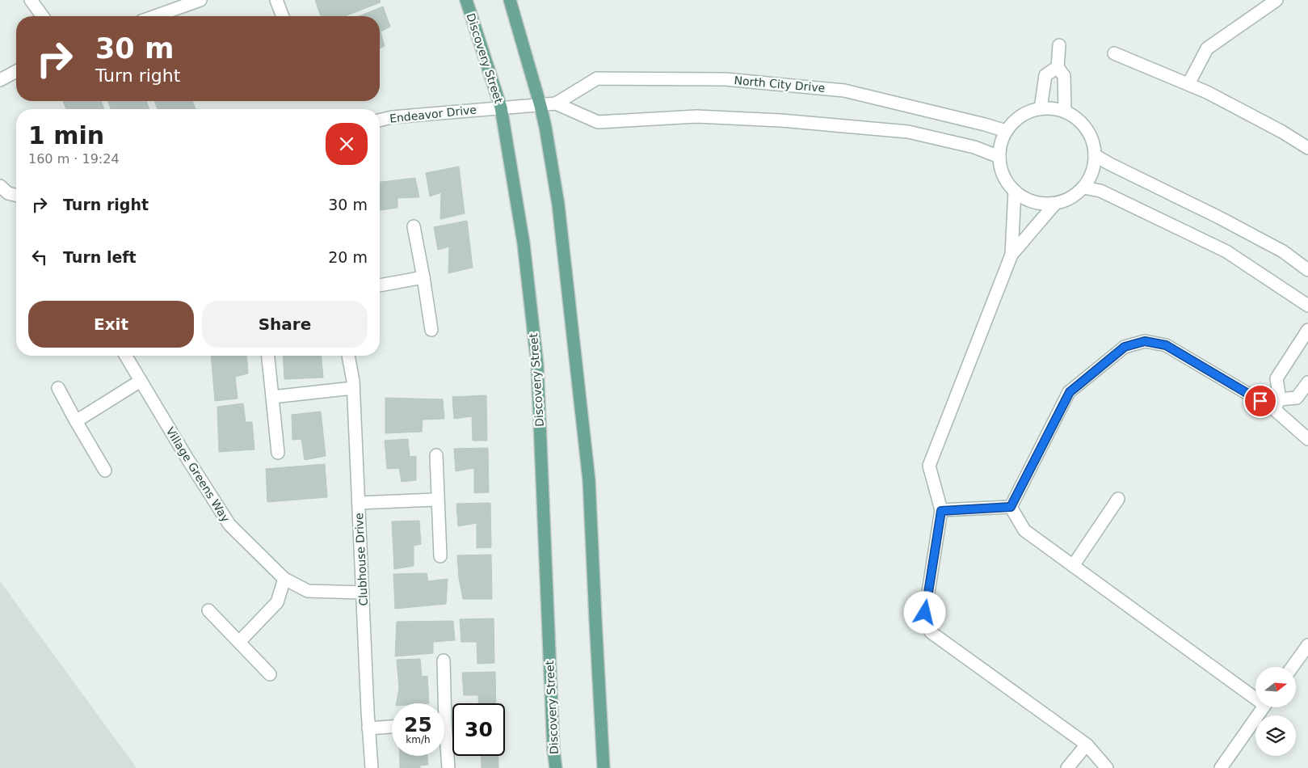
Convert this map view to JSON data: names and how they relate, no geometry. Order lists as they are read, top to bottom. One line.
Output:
{"streets":{"main road":["Discovery Street"],"street":["North City Drive","Endeavor Drive","Village Greens Way","Clubhouse Drive"]},"crossings":[["Discovery Street","Endeavor Drive"],["North City Drive","Endeavor Drive"],["Village Greens Way","Clubhouse Drive"]],"north":"right","page":{"turn":["30 m","Turn right"],"heading":["1 min","160 m · 19:24"],"list":[{"name":"Turn right","value":"30 m"},{"name":"Turn left","value":"20 m"}],"buttons":["Exit","Share"],"speed":"25 km/h","limit":"30"}}
